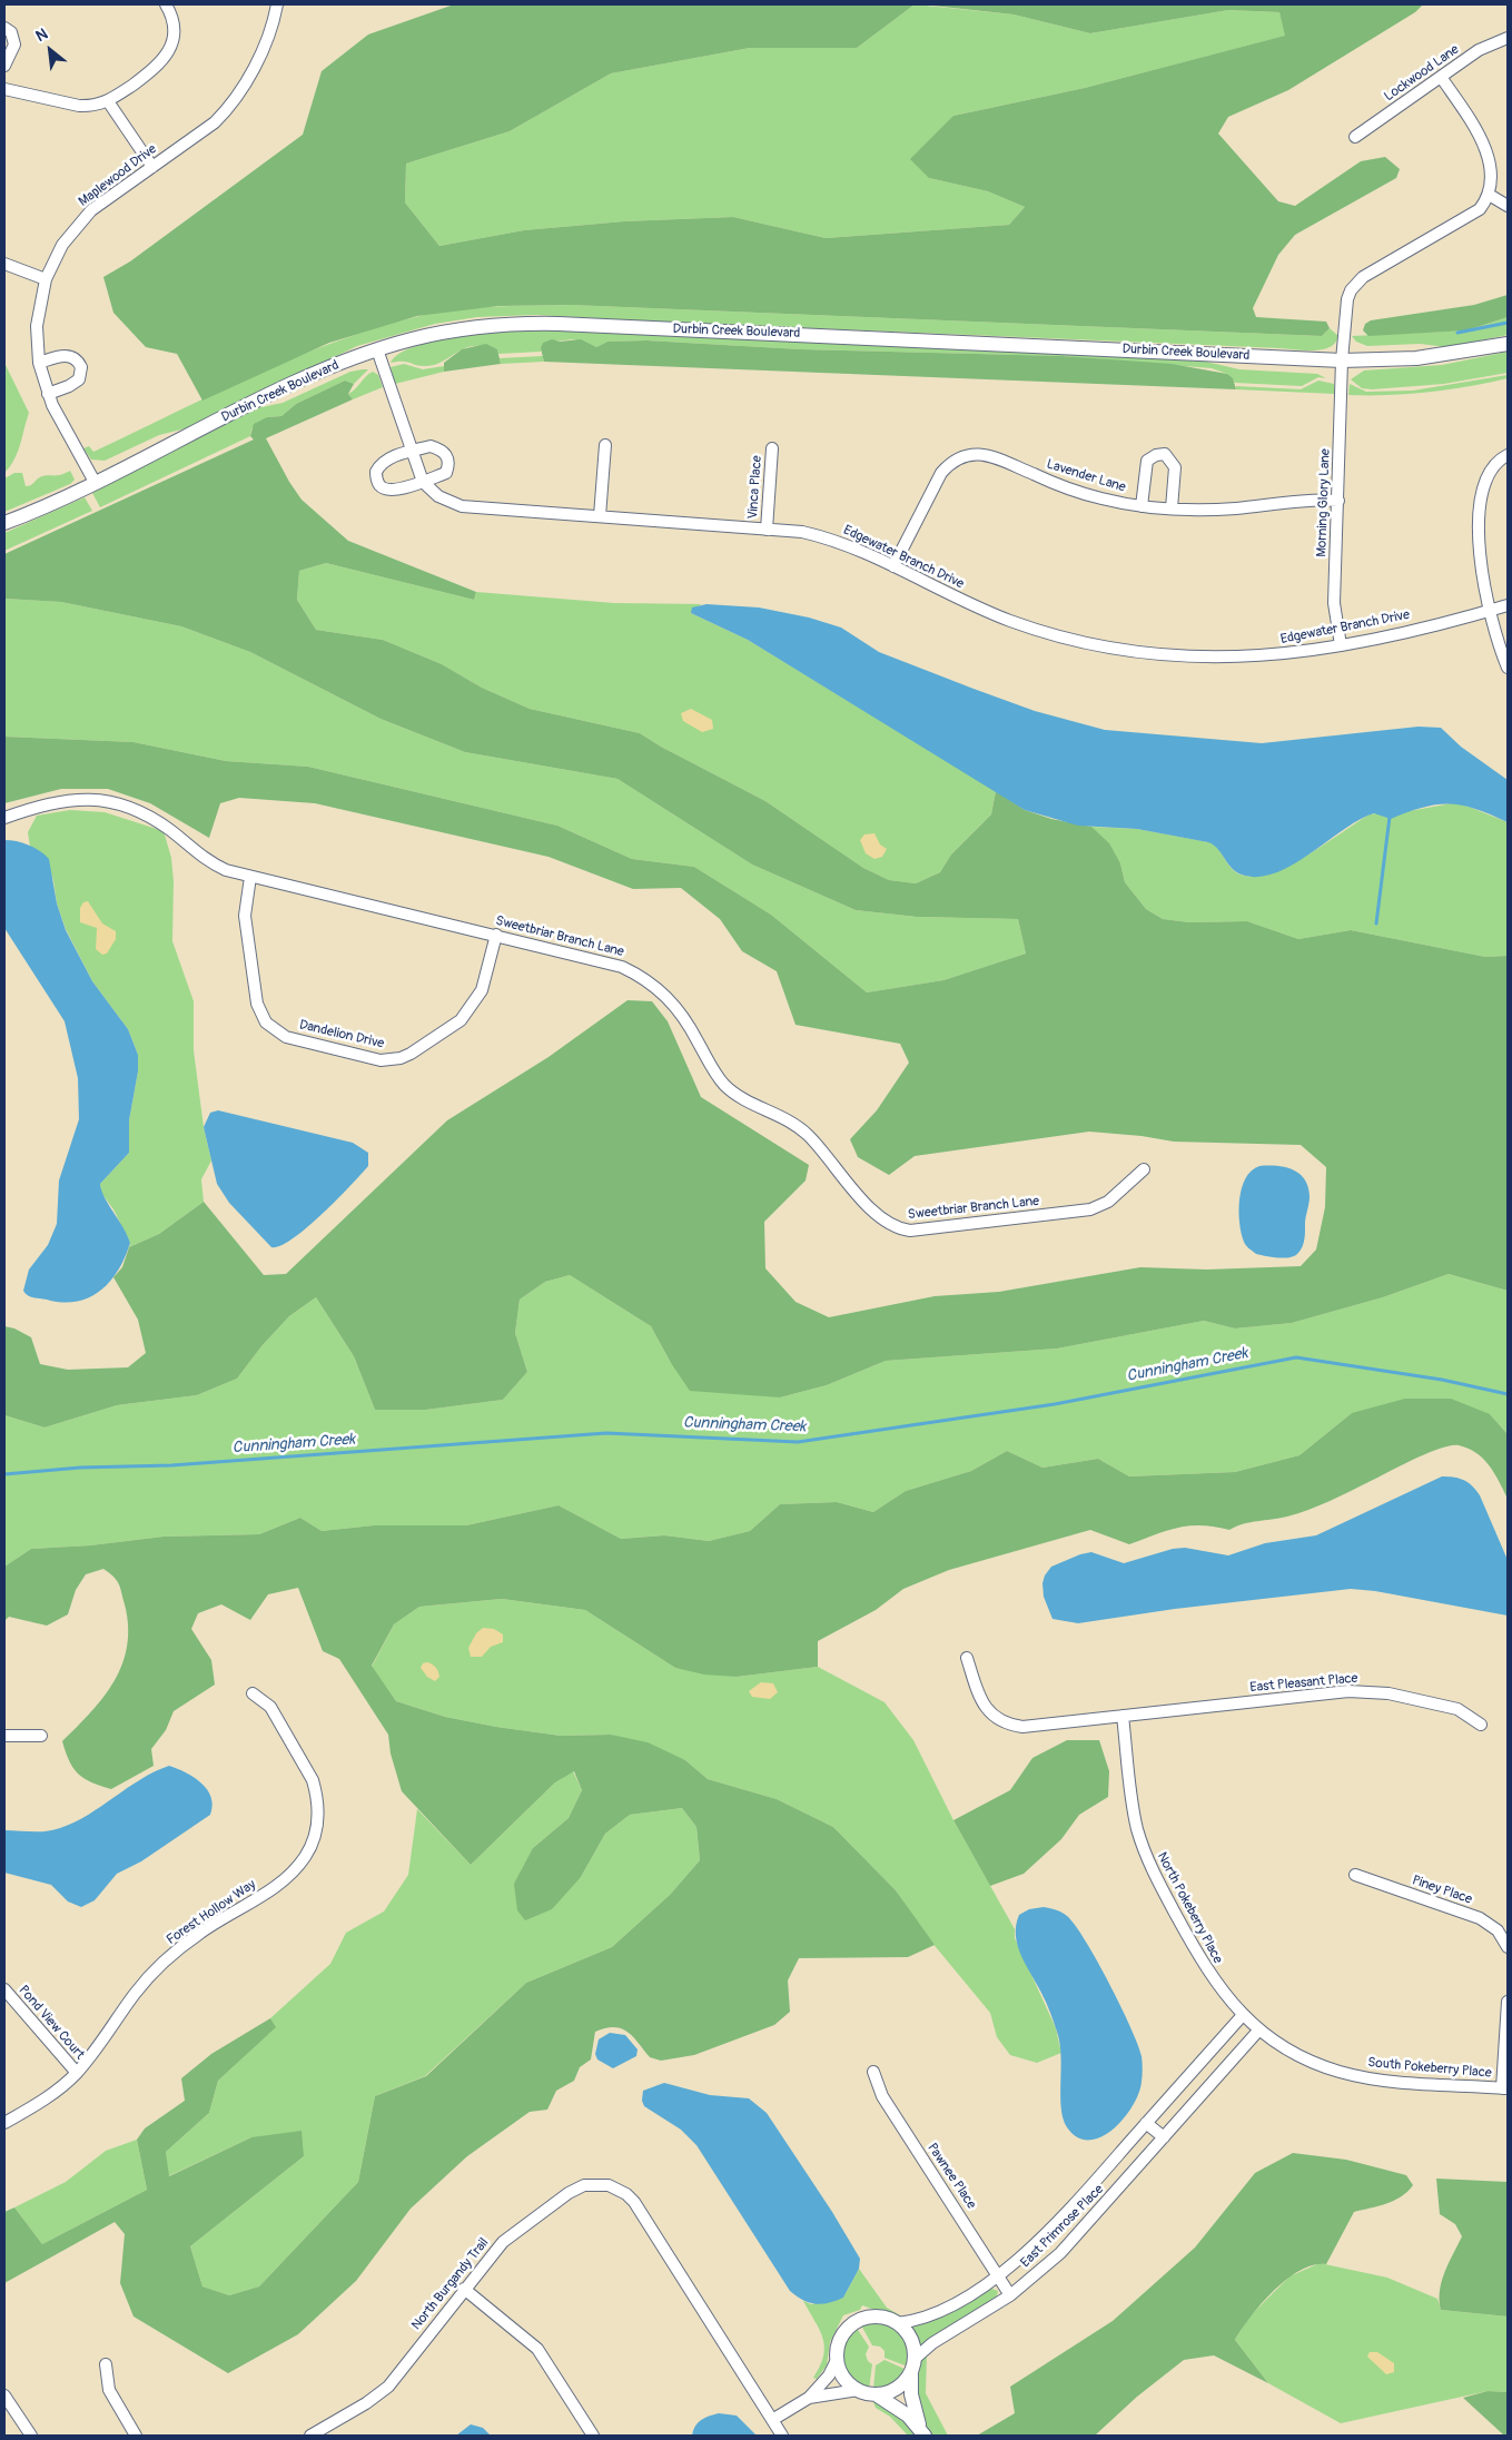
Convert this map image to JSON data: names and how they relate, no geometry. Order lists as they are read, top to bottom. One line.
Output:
{"streets":{"street":["Lockwood Lane","Maplewood Drive","Durbin Creek Boulevard","Lavender Lane","Vinca Place","Morning Glory Lane","Edgewater Branch Drive","Sweetbriar Branch Lane","Dandelion Drive","East Pleasant Place","Piney Place","North Pokeberry Place","Forest Hollow Way","Pond View Court","South Pokeberry Place","Pawnee Place","East Primrose Place","North Burgandy Trail"]},"crossings":[["Maplewood Drive","Durbin Creek Boulevard"],["Durbin Creek Boulevard","Morning Glory Lane"],["Durbin Creek Boulevard","Edgewater Branch Drive"],["Lavender Lane","Morning Glory Lane"],["Lavender Lane","Edgewater Branch Drive"],["Vinca Place","Edgewater Branch Drive"],["Morning Glory Lane","Edgewater Branch Drive"],["Sweetbriar Branch Lane","Dandelion Drive"],["East Pleasant Place","North Pokeberry Place"],["North Pokeberry Place","South Pokeberry Place"],["North Pokeberry Place","East Primrose Place"],["Forest Hollow Way","Pond View Court"],["South Pokeberry Place","East Primrose Place"],["Pawnee Place","East Primrose Place"]],"water":["Cunningham Creek"],"north":"top left"}
